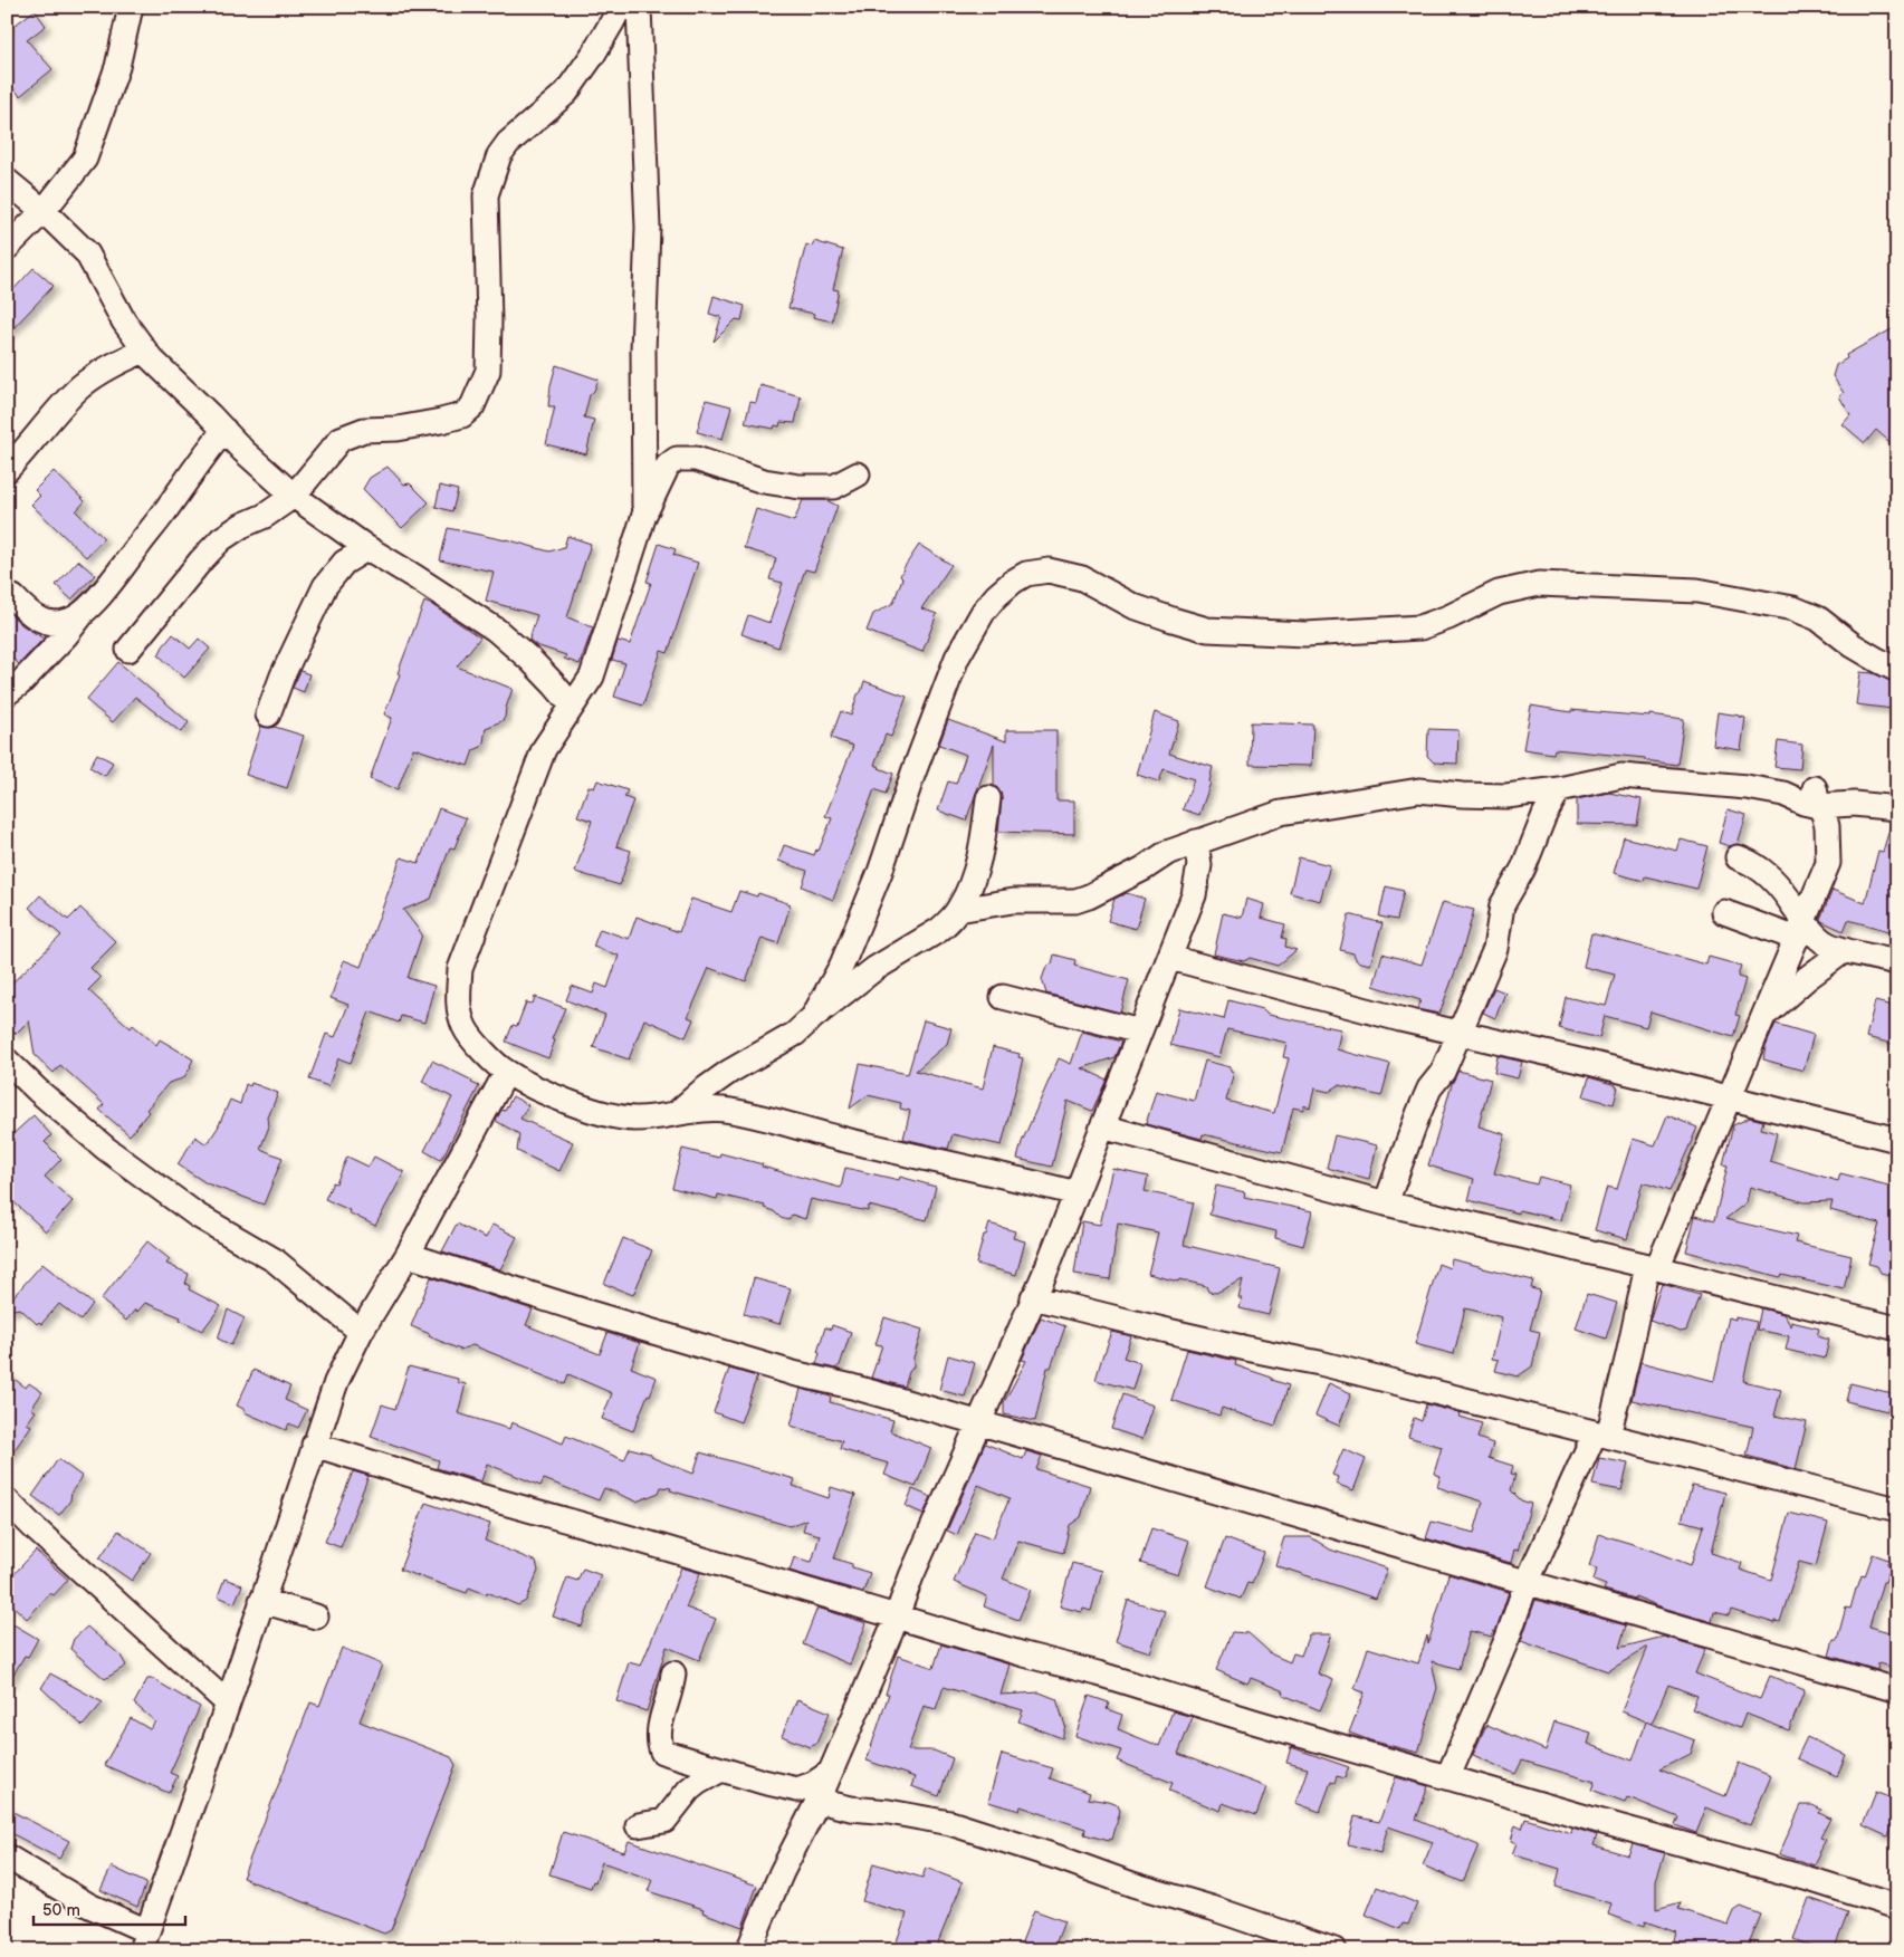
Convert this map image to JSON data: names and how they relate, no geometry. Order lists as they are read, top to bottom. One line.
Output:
{"scale_bar":"50 m"}
